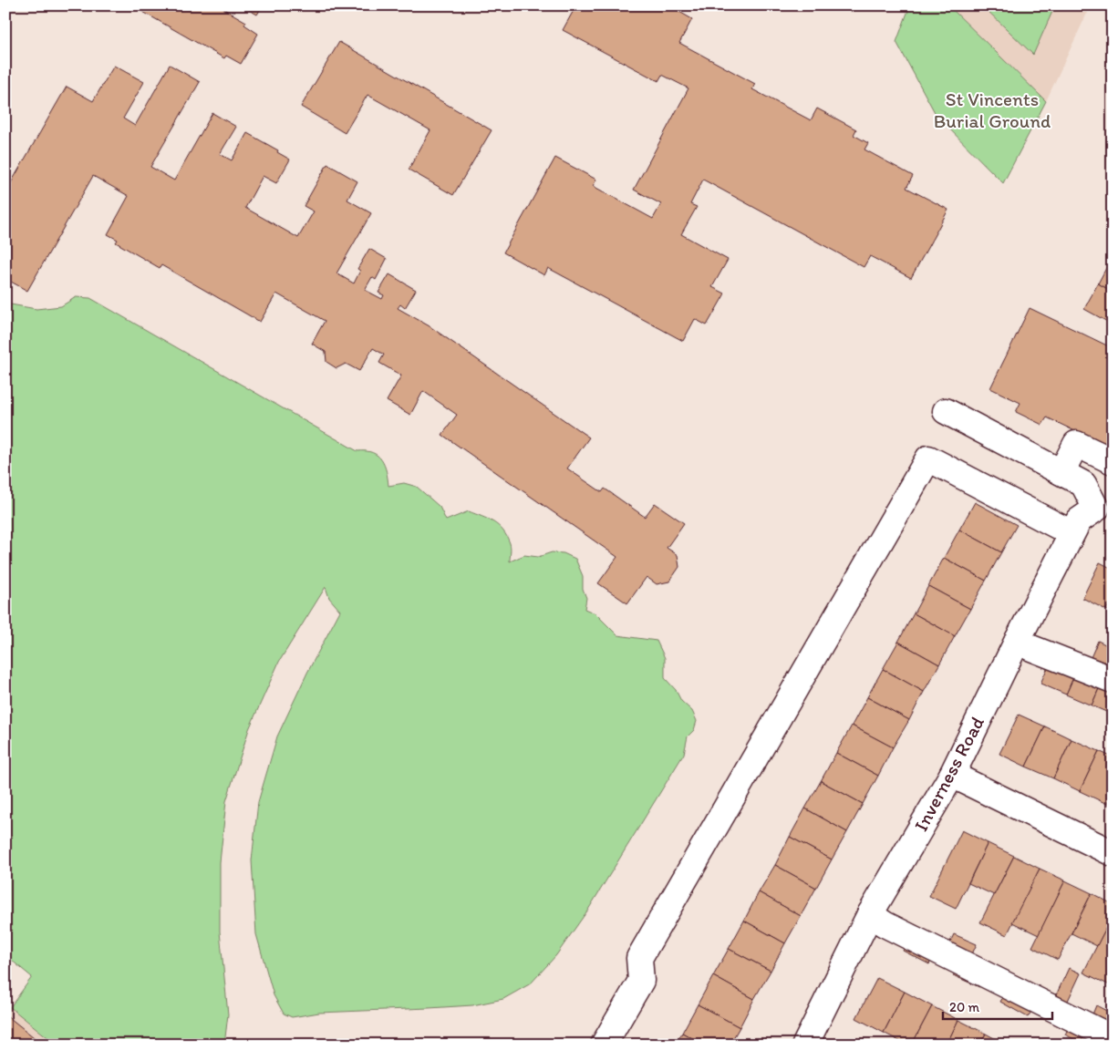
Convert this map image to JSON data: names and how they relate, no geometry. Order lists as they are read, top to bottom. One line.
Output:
{"streets":{"street":["Inverness Road"]},"parks":["St Vincents Burial Ground"],"scale_bar":"20 m"}
